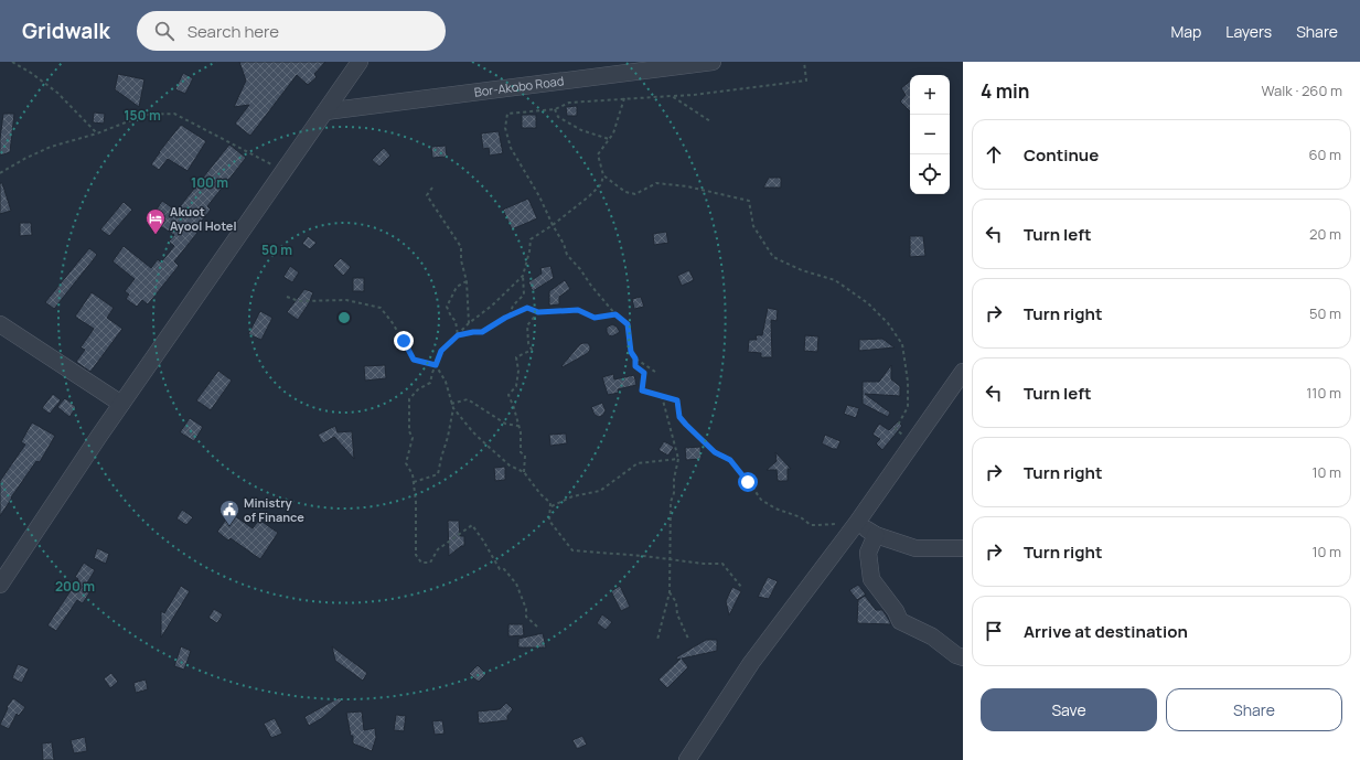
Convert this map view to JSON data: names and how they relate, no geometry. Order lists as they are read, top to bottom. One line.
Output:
{"streets":{"street":["Bor-Akobo Road"]},"places":{"hotel":["Akuot Ayool Hotel"],"public building":["Ministry of Finance"]},"page":{"header":"Gridwalk","search":"Search here","nav":["Map","Layers","Share"],"heading":["4 min","Walk · 260 m"],"map_buttons":["+","−"],"list":[["Continue","60 m"],["Turn left","20 m"],["Turn right","50 m"],["Turn left","110 m"],["Turn right","10 m"],["Turn right","10 m"],"Arrive at destination"],"buttons":["Save","Share"]},"rings":["150 m","100 m","50 m","200 m"]}
